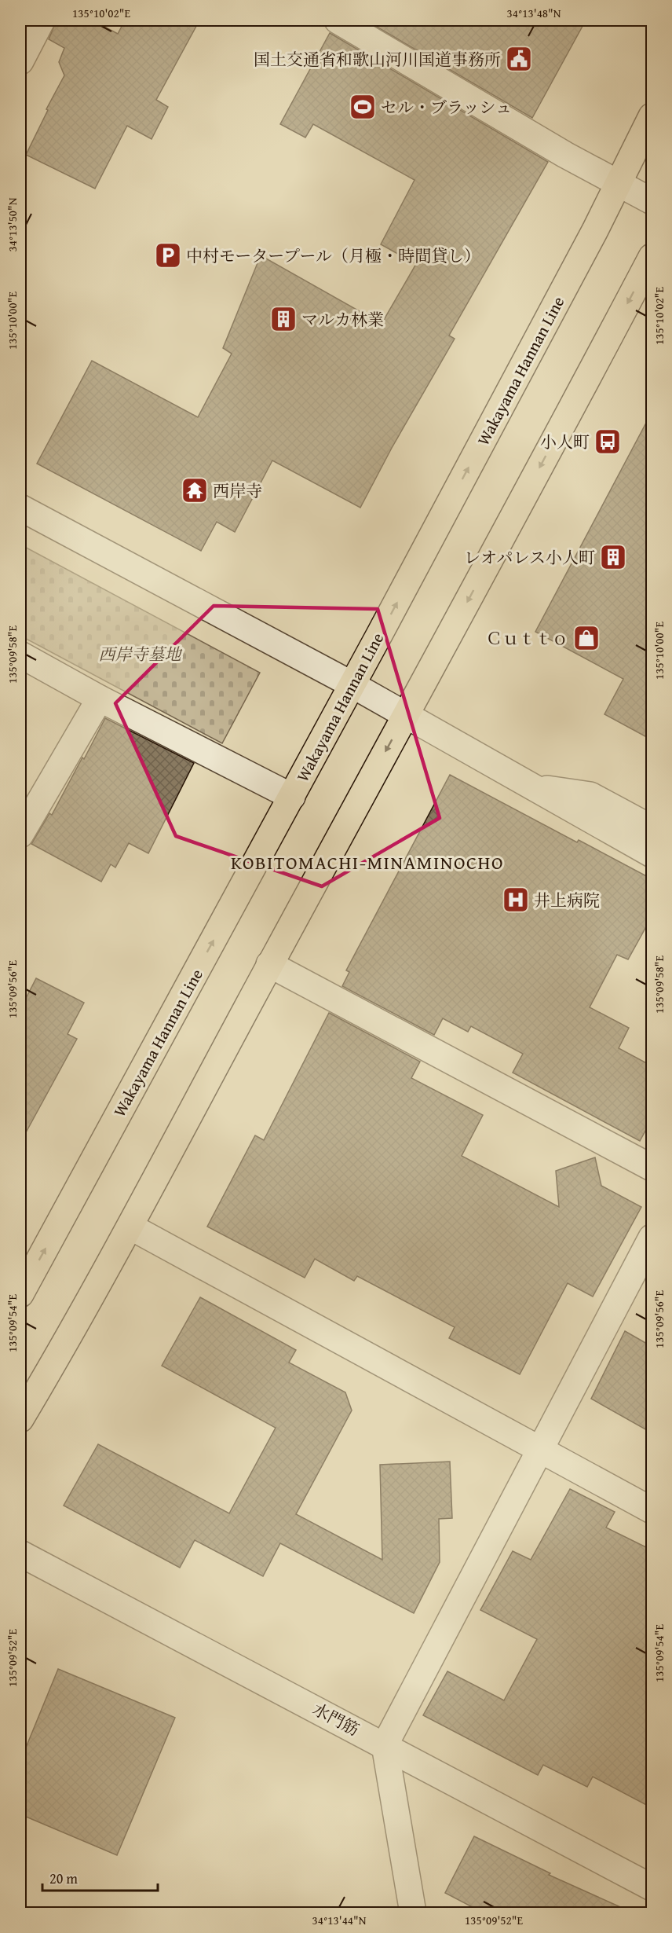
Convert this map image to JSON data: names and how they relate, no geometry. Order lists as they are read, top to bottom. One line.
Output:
{"streets":{"main road":["Wakayama Hannan Line"],"street":["水門筋"]},"districts":["KOBITOMACHI-MINAMINOCHO"],"parks":["西岸寺墓地"],"places":{"public building":["国土交通省和歌山河川国道事務所"],"sports":["セル・ブラッシュ"],"parking":["中村モータープール（月極・時間貸し）"],"building":["マルカ林業","レオパレス小人町"],"bus stop":["小人町"],"temple":["西岸寺"],"shop":["Ｃｕｔｔｏ"],"hospital":["井上病院"]},"scale_bar":"20 m","coordinates":["135°10'02\"E","34°13'48\"N","34°13'50\"N","135°10'00\"E","135°09'58\"E","135°09'56\"E","135°09'54\"E","135°09'52\"E","34°13'44\"N"]}
